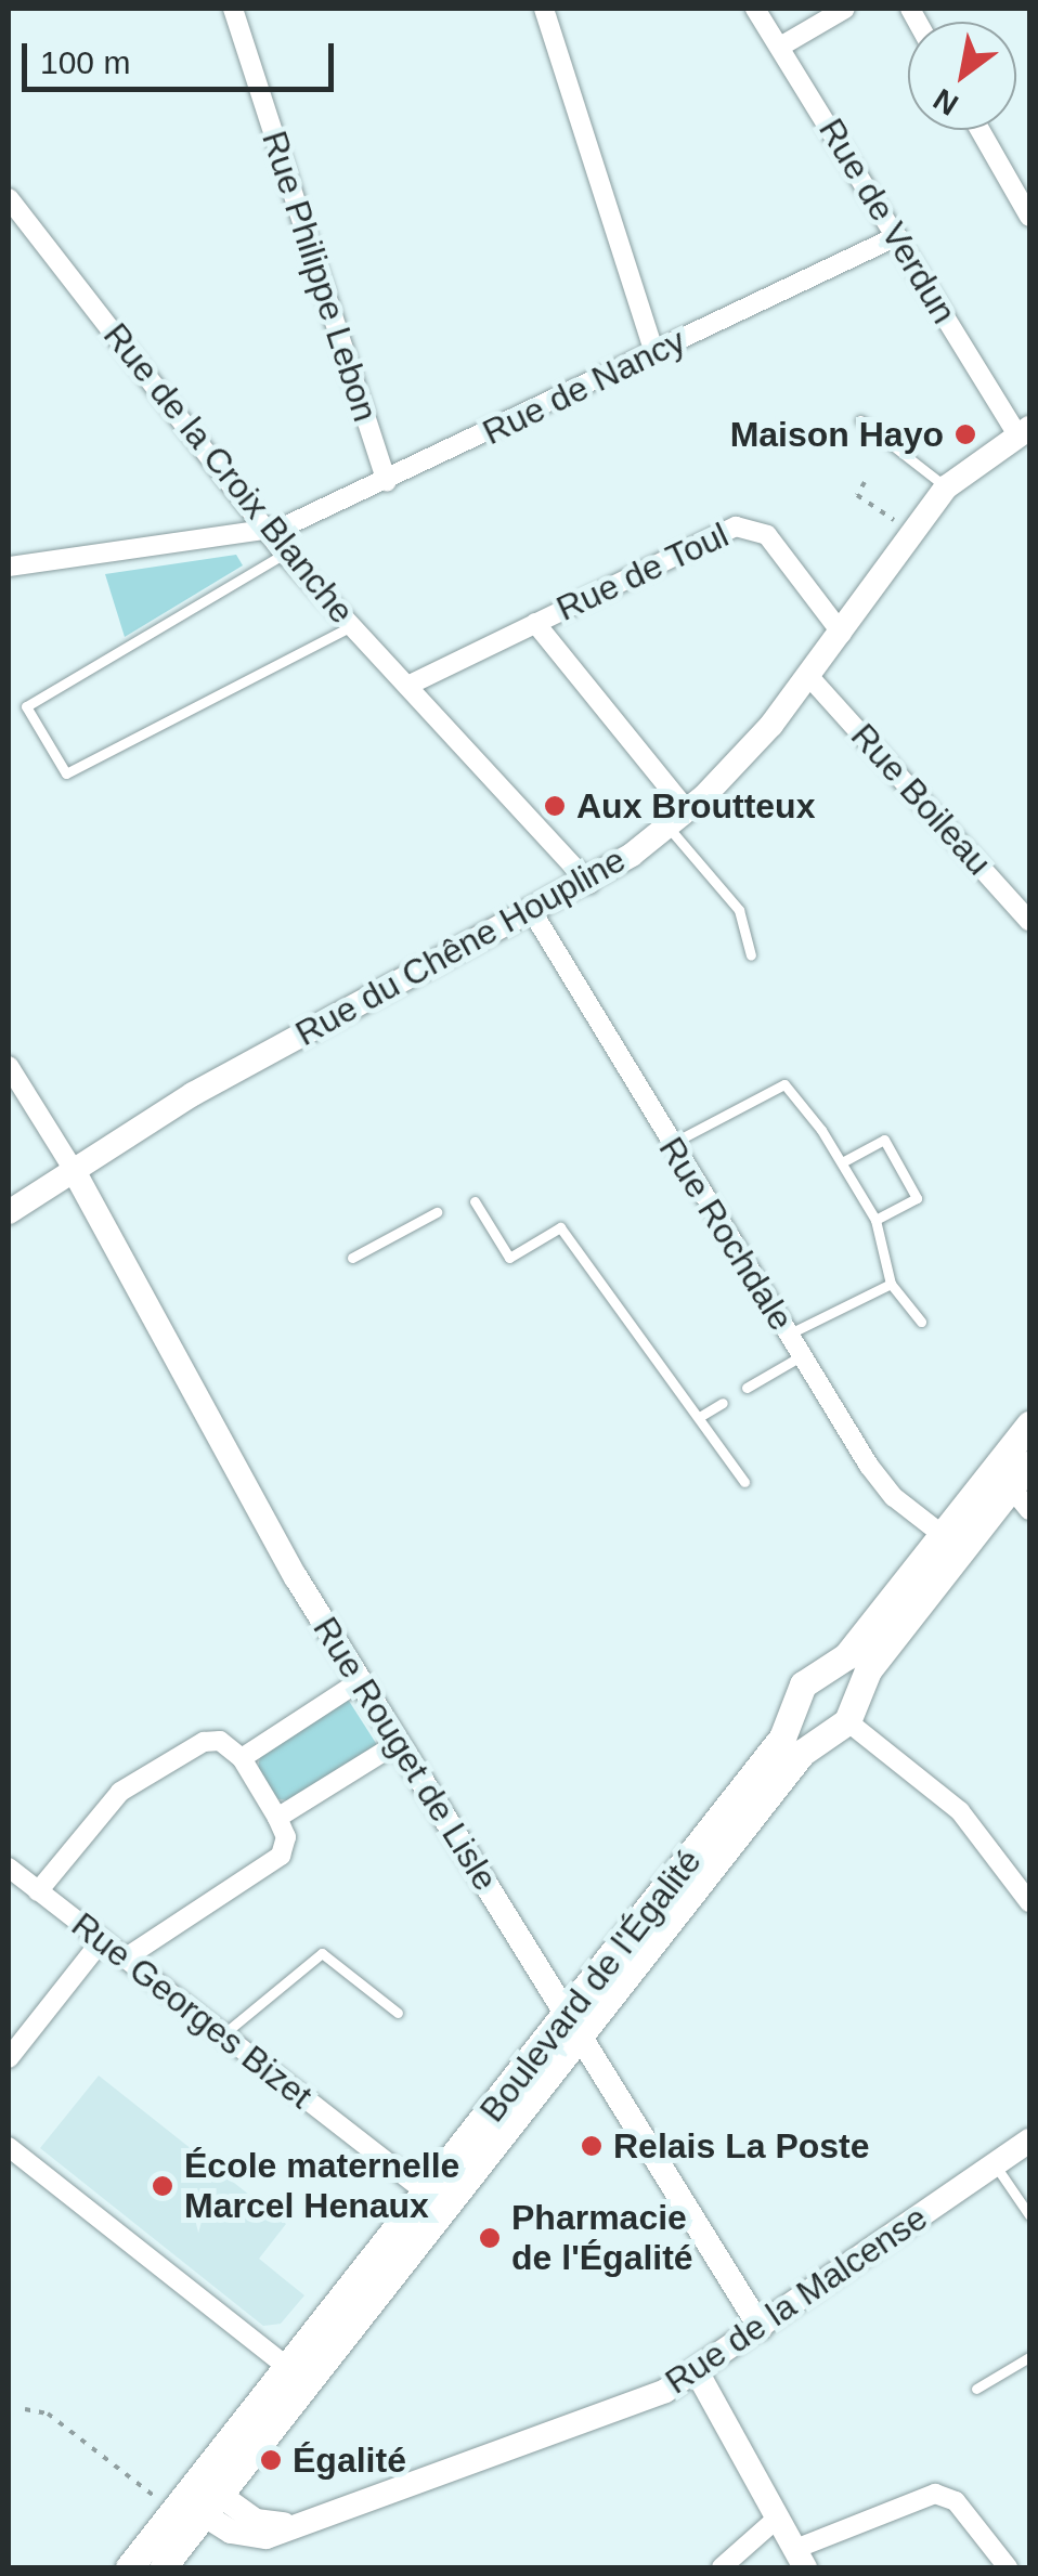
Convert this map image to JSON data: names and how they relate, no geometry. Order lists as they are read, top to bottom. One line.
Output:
{"streets":{"main road":["Boulevard de l'Égalité"],"street":["Rue de Verdun","Rue Philippe Lebon","Rue de Nancy","Rue de la Croix Blanche","Rue de Toul","Rue Boileau","Rue du Chêne Houpline","Rue Rochdale","Rue Rouget de Lisle","Rue Georges Bizet","Rue de la Malcense"]},"crossings":[["Rue de Verdun","Rue de Nancy"],["Rue de Verdun","Rue du Chêne Houpline"],["Rue Philippe Lebon","Rue de Nancy"],["Rue de Nancy","Rue de la Croix Blanche"],["Rue de la Croix Blanche","Rue de Toul"],["Rue de la Croix Blanche","Rue du Chêne Houpline"],["Rue de Toul","Rue du Chêne Houpline"],["Rue Boileau","Rue du Chêne Houpline"],["Rue du Chêne Houpline","Rue Rochdale"],["Rue du Chêne Houpline","Rue Rouget de Lisle"],["Rue Rouget de Lisle","Boulevard de l'Égalité"],["Rue Rouget de Lisle","Rue de la Malcense"],["Boulevard de l'Égalité","Rue Georges Bizet"],["Boulevard de l'Égalité","Rue de la Malcense"]],"places":["Maison Hayo","Aux Broutteux","Relais La Poste","École maternelle Marcel Henaux","Pharmacie de l'Égalité","Égalité"],"scale_bar":"100 m","north":"bottom left"}
